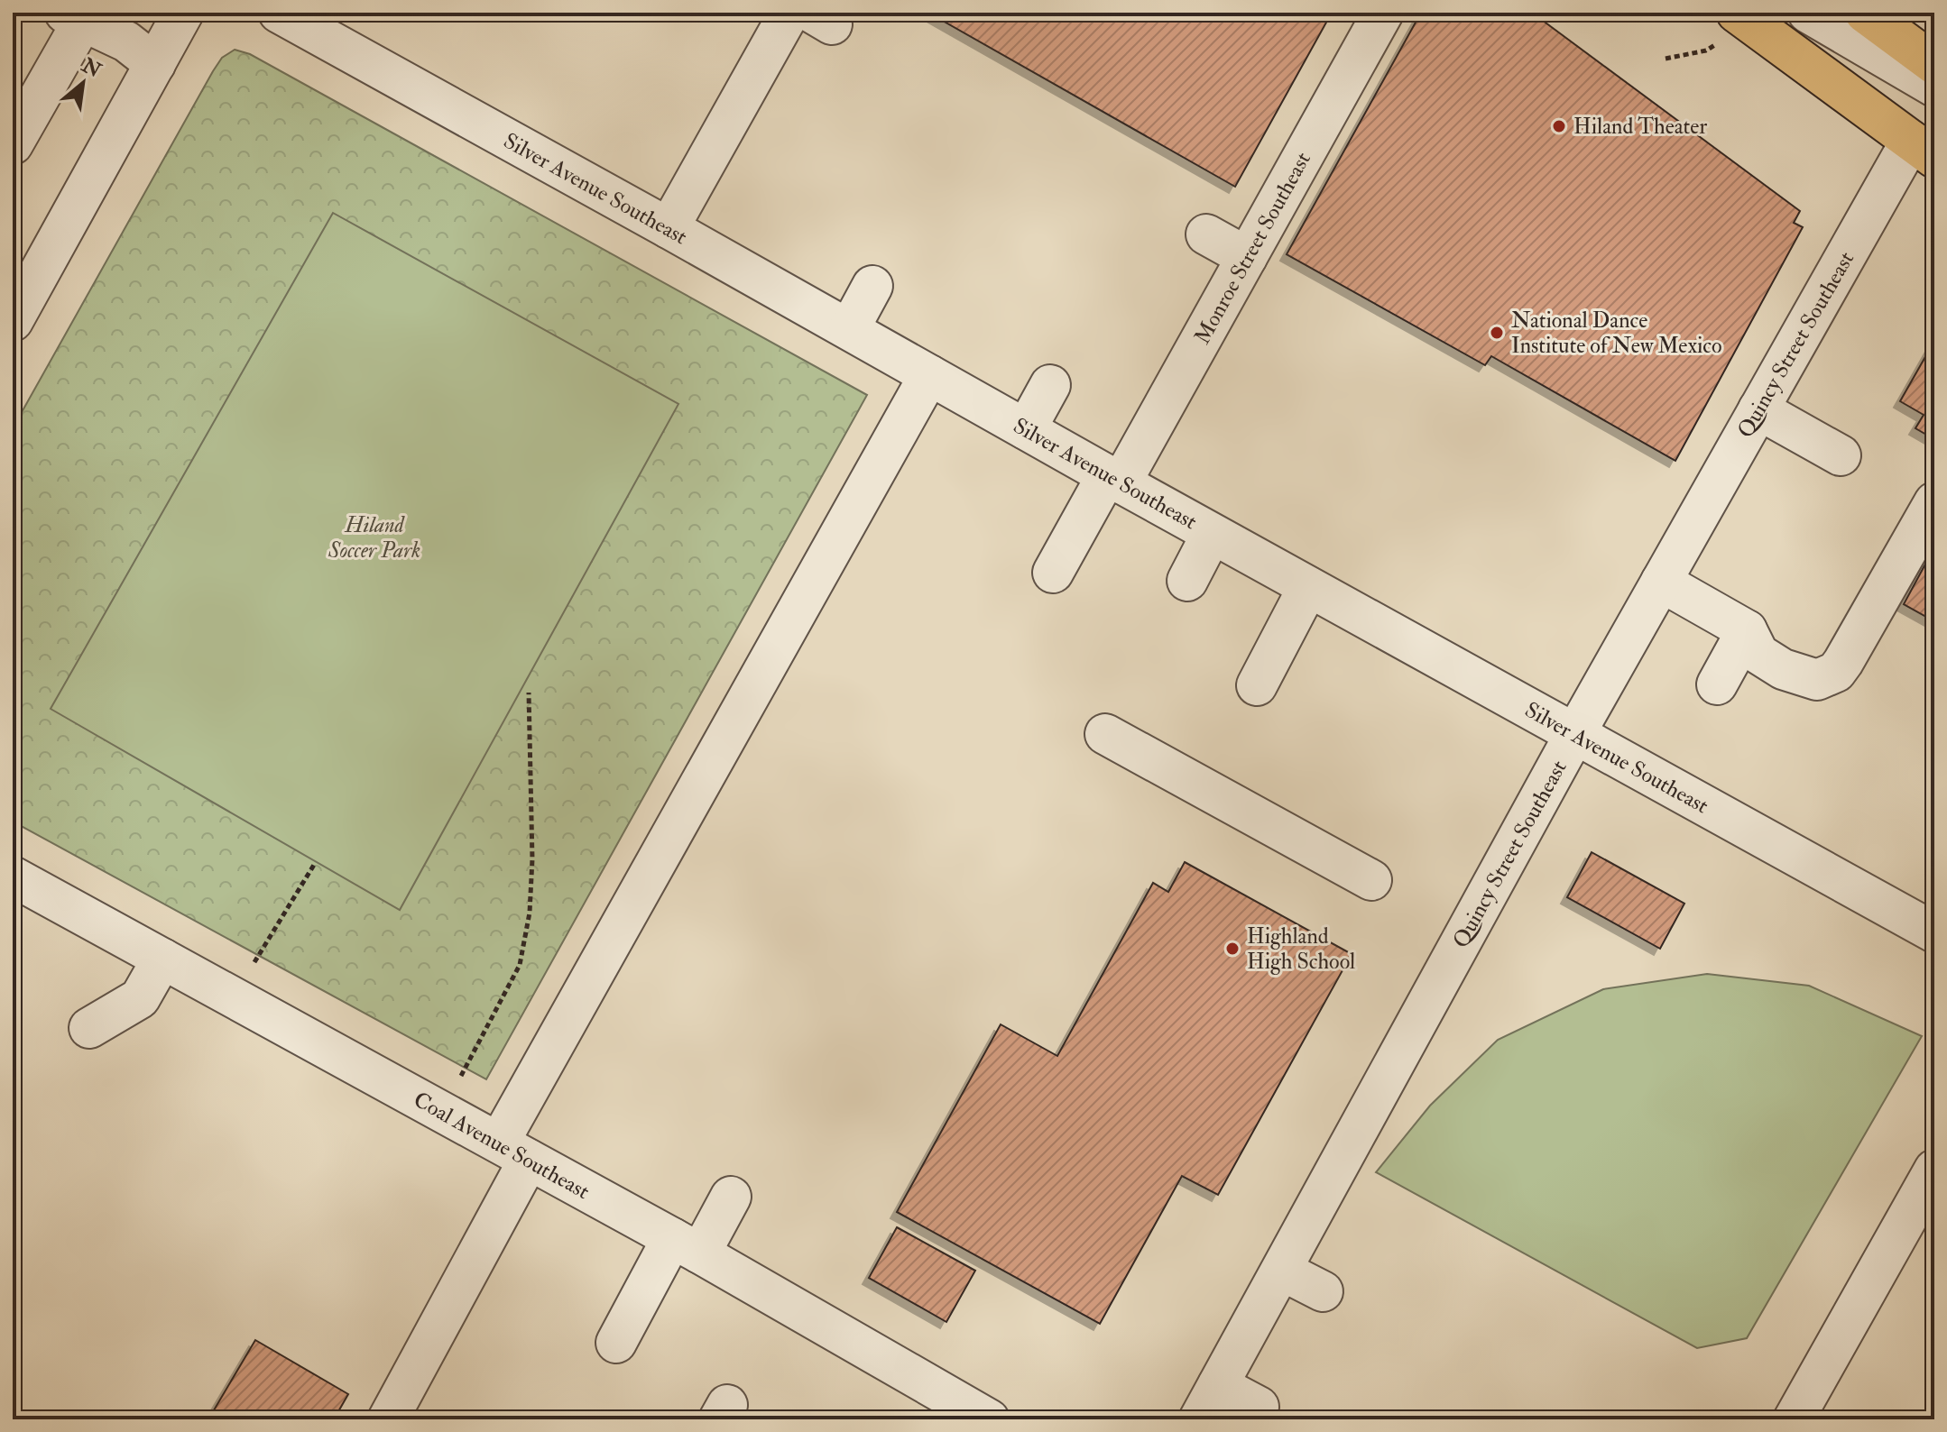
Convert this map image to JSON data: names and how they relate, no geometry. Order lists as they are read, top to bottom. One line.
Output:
{"streets":{"street":["Silver Avenue Southeast","Monroe Street Southeast","Quincy Street Southeast","Coal Avenue Southeast"]},"crossings":[["Silver Avenue Southeast","Monroe Street Southeast"],["Silver Avenue Southeast","Quincy Street Southeast"]],"parks":["Hiland Soccer Park"],"places":["Hiland Theater","National Dance Institute of New Mexico","Highland High School"],"north":"top right"}
